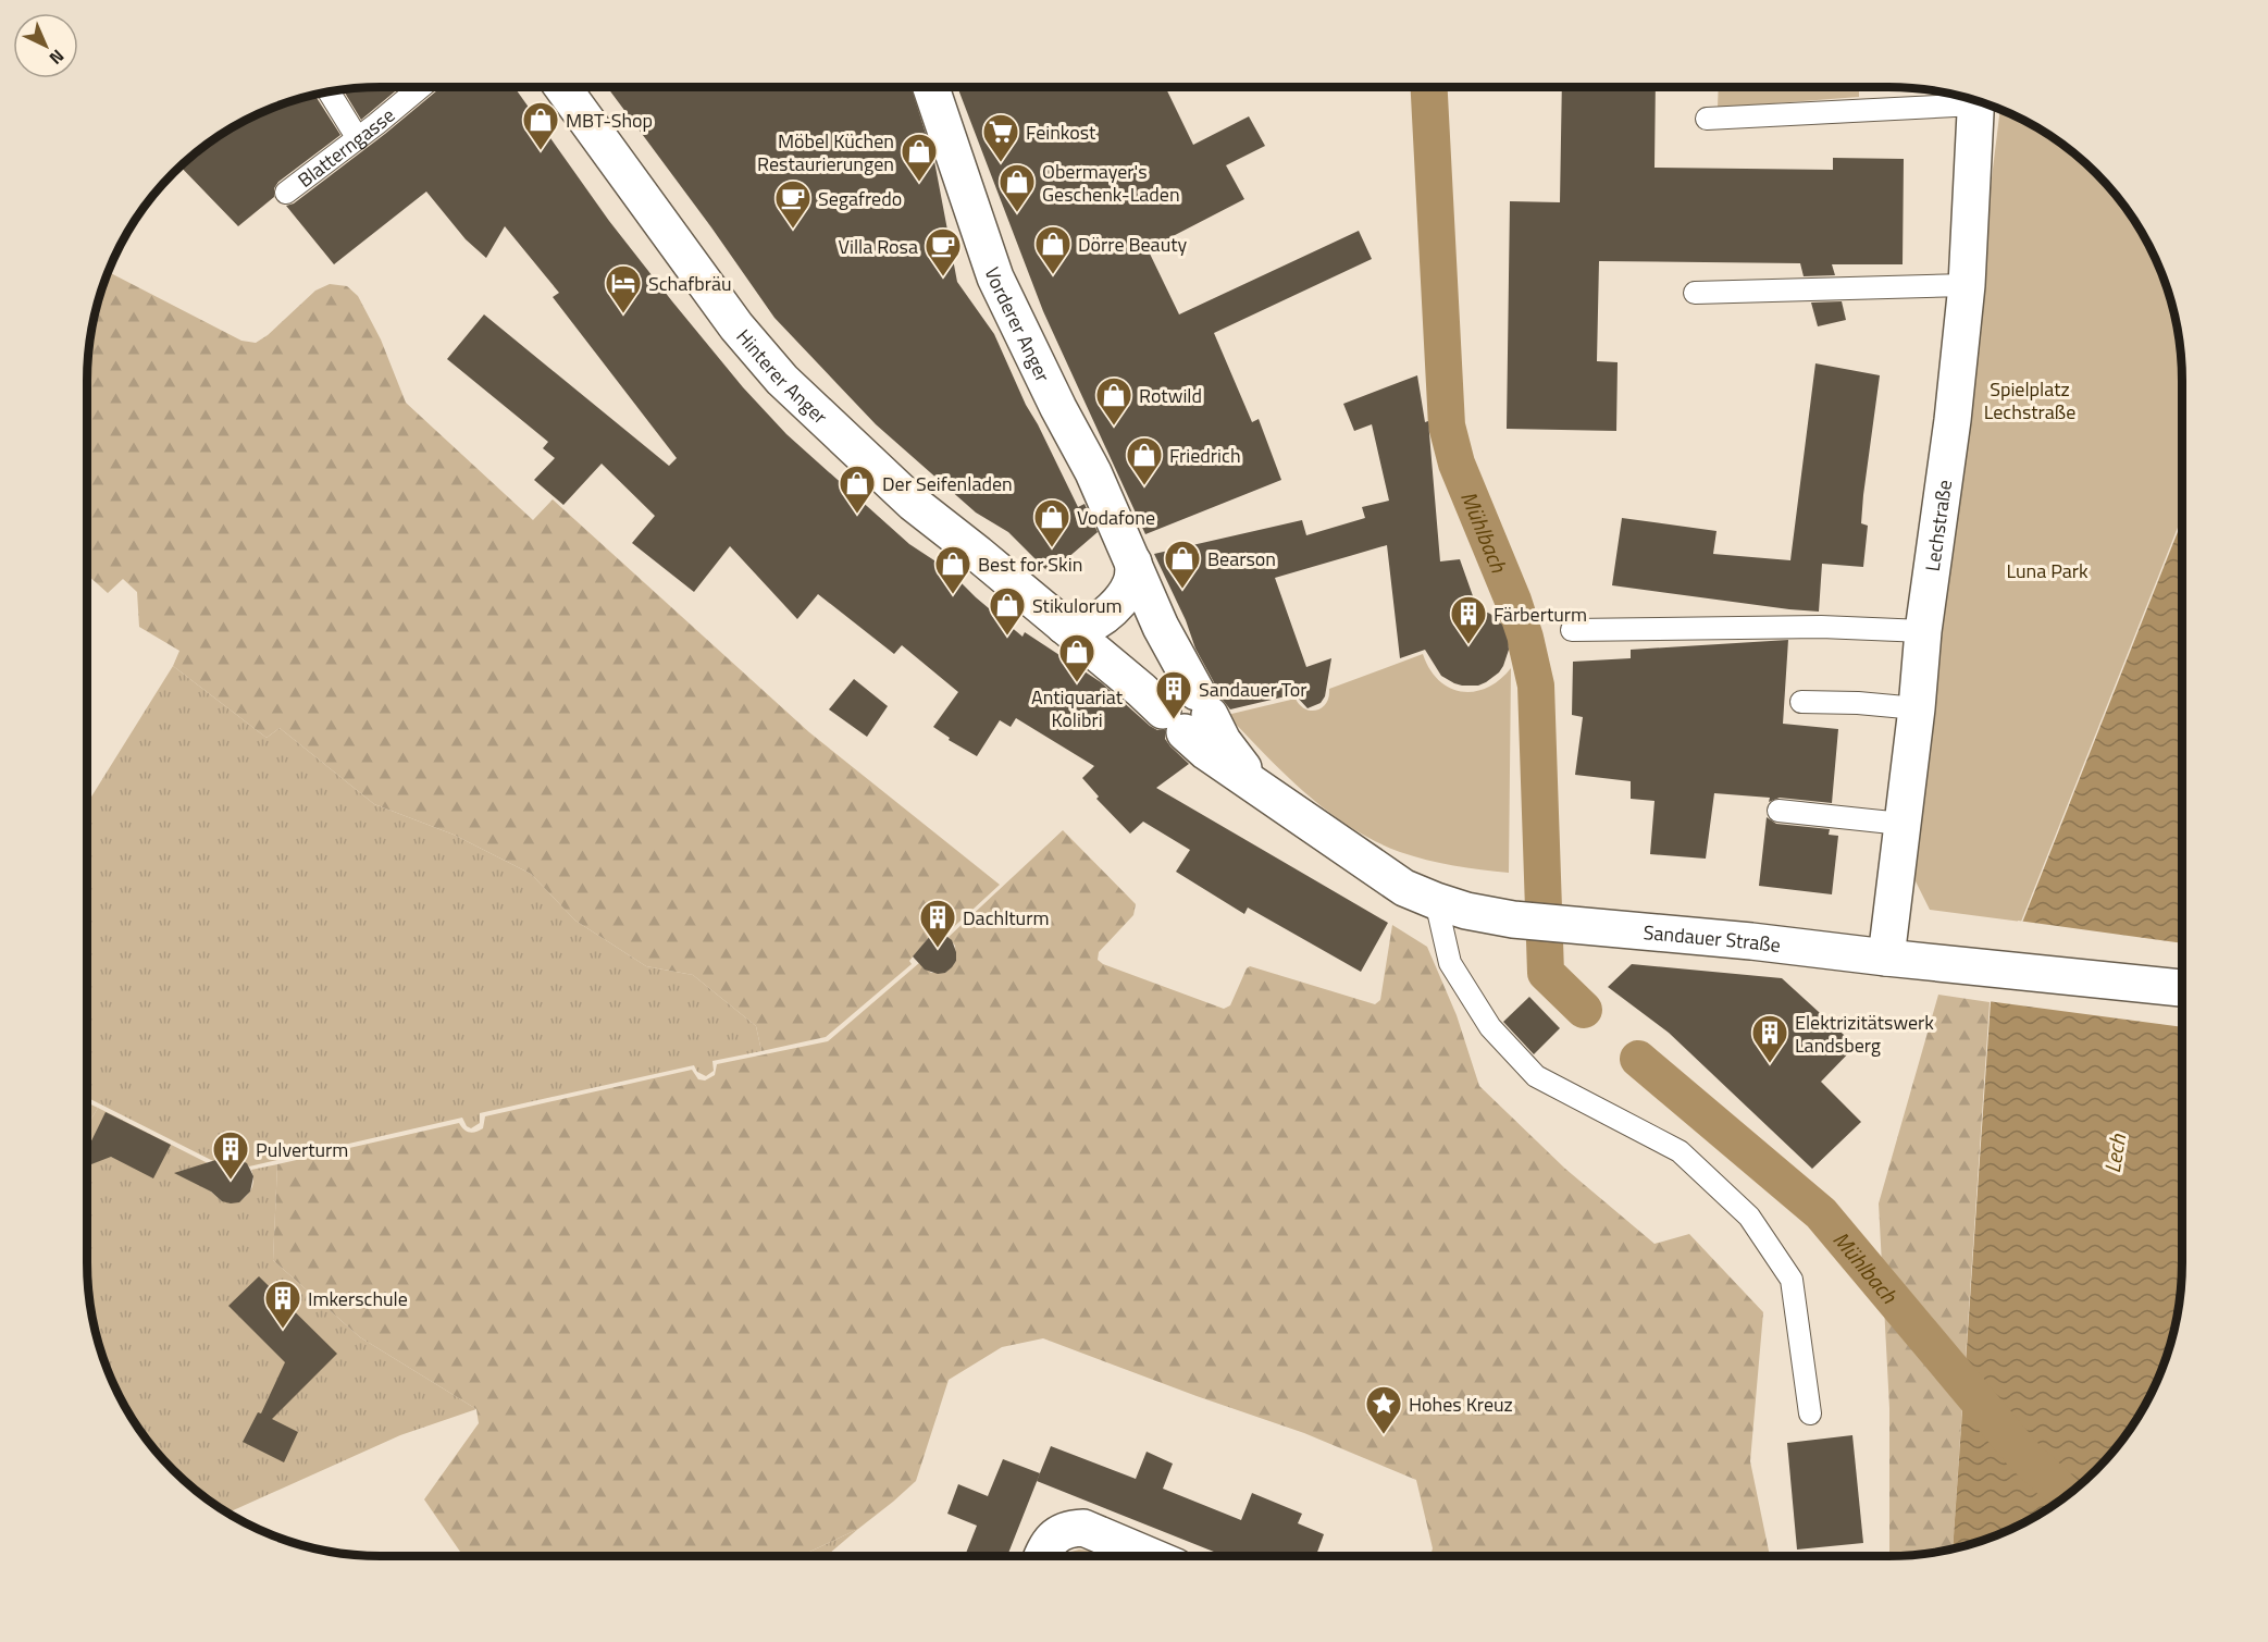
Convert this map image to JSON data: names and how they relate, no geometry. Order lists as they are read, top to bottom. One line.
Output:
{"streets":{"street":["Vorderer Anger","Hinterer Anger","Lechstraße","Sandauer Straße"],"lane":["Blatterngasse"]},"crossings":[["Vorderer Anger","Hinterer Anger"],["Vorderer Anger","Sandauer Straße"],["Hinterer Anger","Sandauer Straße"],["Lechstraße","Sandauer Straße"]],"water":["Mühlbach","Lech"],"parks":["Spielplatz Lechstraße","Luna Park"],"places":{"shop":["MBT-Shop","Möbel Küchen Restaurierungen","Obermayer's Geschenk-Laden","Dörre Beauty","Rotwild","Friedrich","Der Seifenladen","Vodafone","Bearson","Best for Skin","Stikulorum","Antiquariat Kolibri"],"supermarket":["Feinkost"],"cafe":["Segafredo","Villa Rosa"],"hotel":["Schafbräu"],"building":["Färberturm","Sandauer Tor","Dachlturm","Elektrizitätswerk Landsberg","Pulverturm","Imkerschule"],"place":["Hohes Kreuz"]},"north":"bottom right"}
